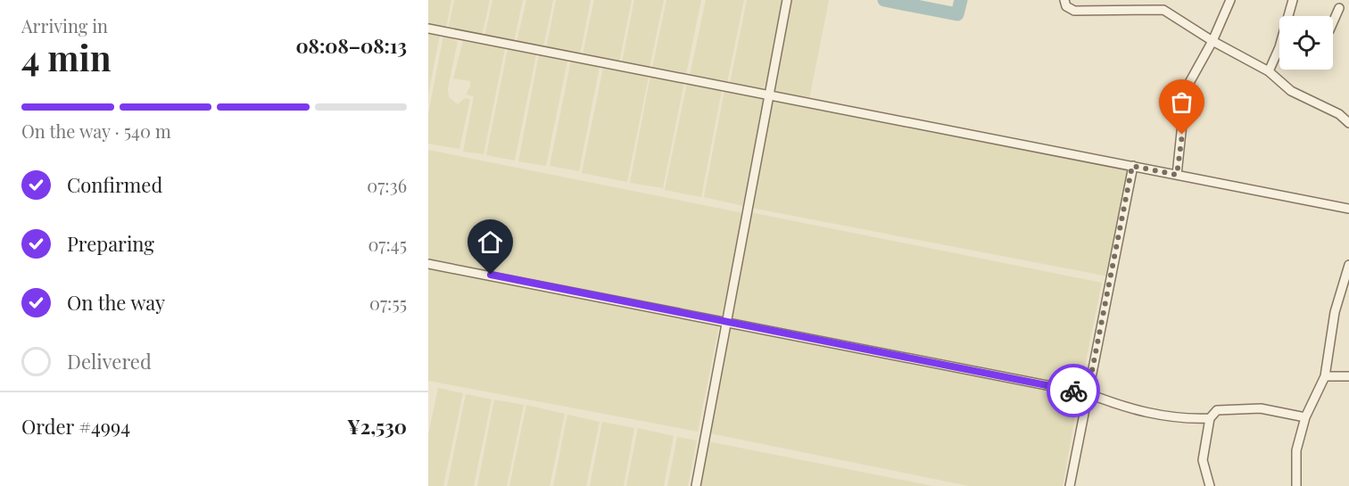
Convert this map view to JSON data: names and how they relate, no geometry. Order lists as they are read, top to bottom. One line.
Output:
{"page":{"heading":["4 min","Arriving in","08:08–08:13"],"panel":["Order #4994","¥2,530"],"bar":"On the way · 540 m","list":[["Confirmed","07:36"],["Preparing","07:45"],["On the way","07:55"],"Delivered"]}}
